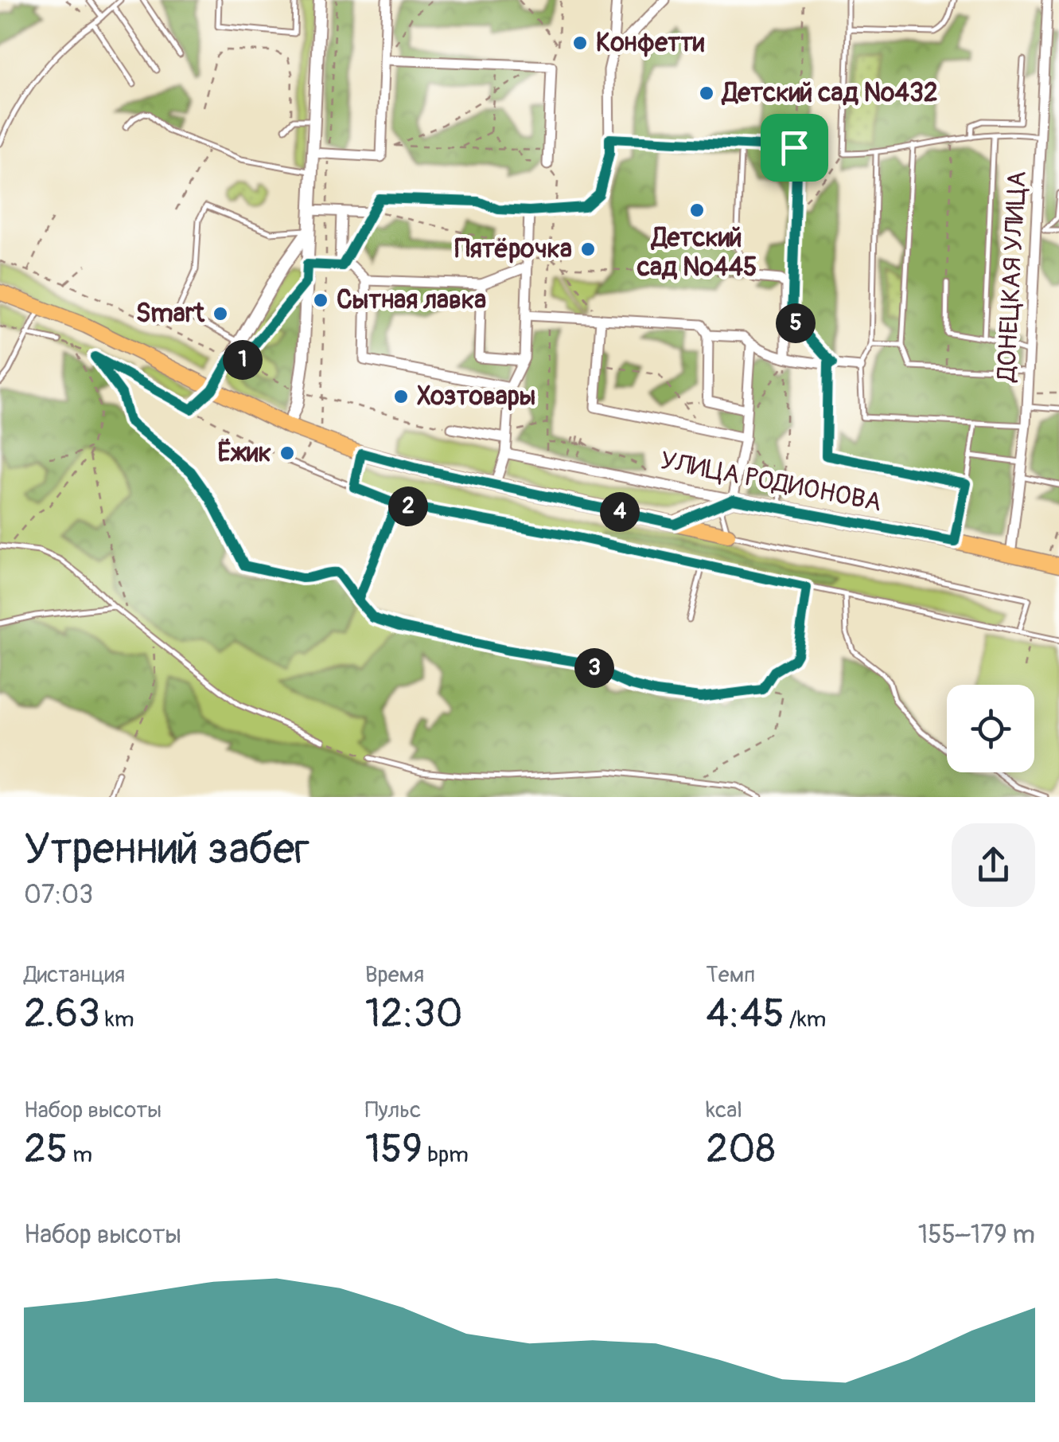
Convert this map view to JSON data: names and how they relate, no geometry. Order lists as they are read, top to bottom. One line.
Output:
{"streets":{"main road":["УЛИЦА РОДИОНОВА"],"street":["ДОНЕЦКАЯ УЛИЦА"]},"crossings":[["ДОНЕЦКАЯ УЛИЦА","УЛИЦА РОДИОНОВА"]],"places":["Конфетти","Детский сад №432","Детский сад №445","Пятёрочка","Сытная лавка","Smart","Хозтовары","Ёжик"],"page":{"pins":["5","1","2","4","3"],"heading":["Утренний забег","07:03"],"stats":[["Дистанция","2.63 km"],["Время","12:30"],["Темп","4:45 /km"],["Набор высоты","25 m"],["Пульс","159 bpm"],["kcal","208"]],"chart":["Набор высоты","155–179 m"]}}
